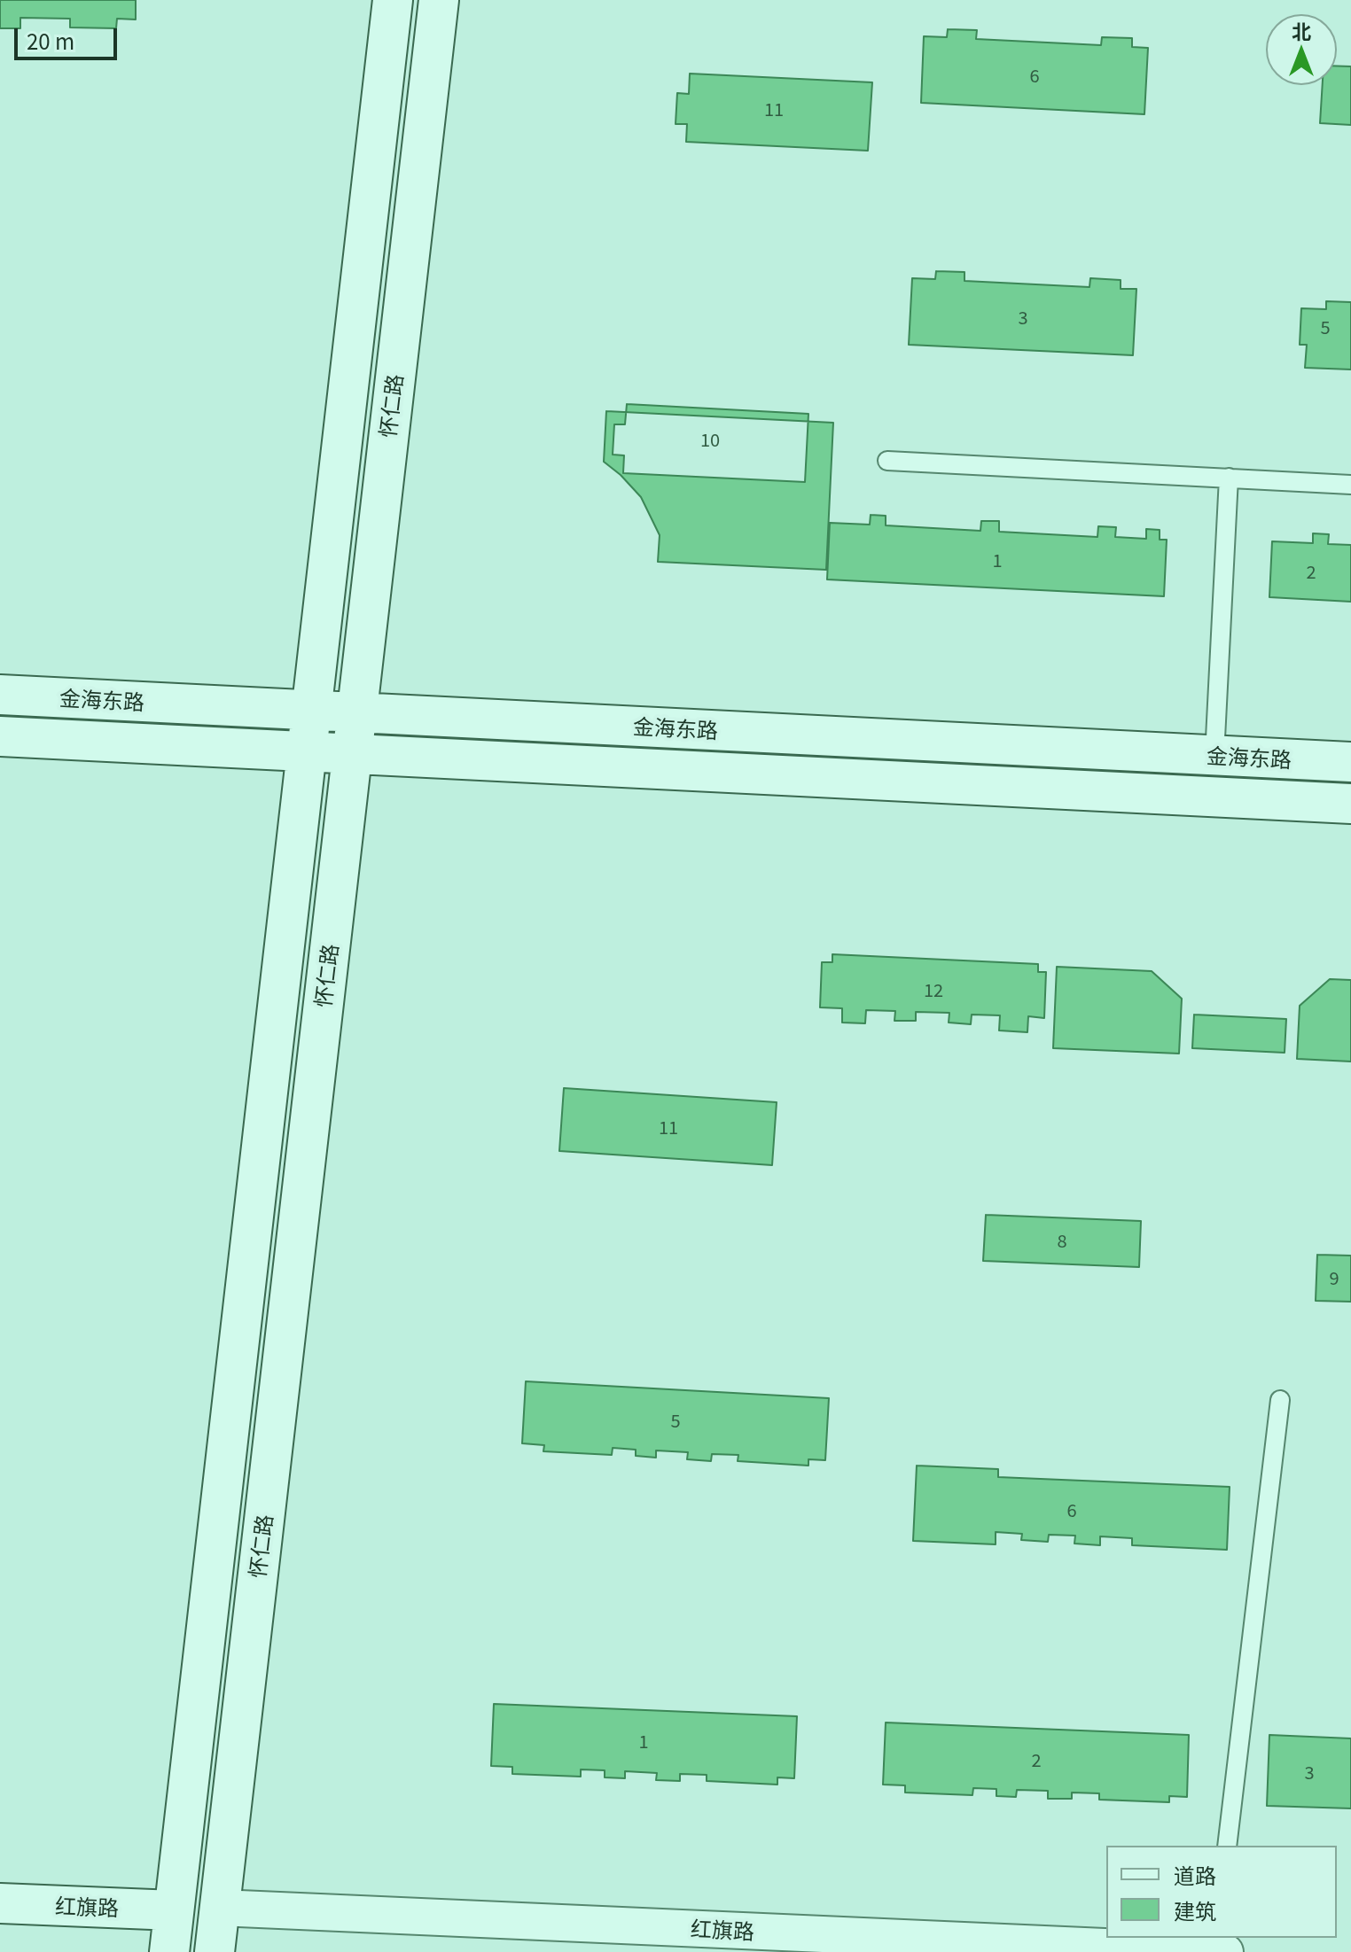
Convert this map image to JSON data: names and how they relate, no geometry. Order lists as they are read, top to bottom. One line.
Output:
{"streets":{"main road":["怀仁路","金海东路","红旗路"]},"crossings":[["怀仁路","金海东路"],["怀仁路","红旗路"]],"house_numbers":["6","11","3","5","10","1","2","12","11","8","9","5","6","1","2","3"],"legend":["道路","建筑"],"scale_bar":"20 m","north":"top"}
